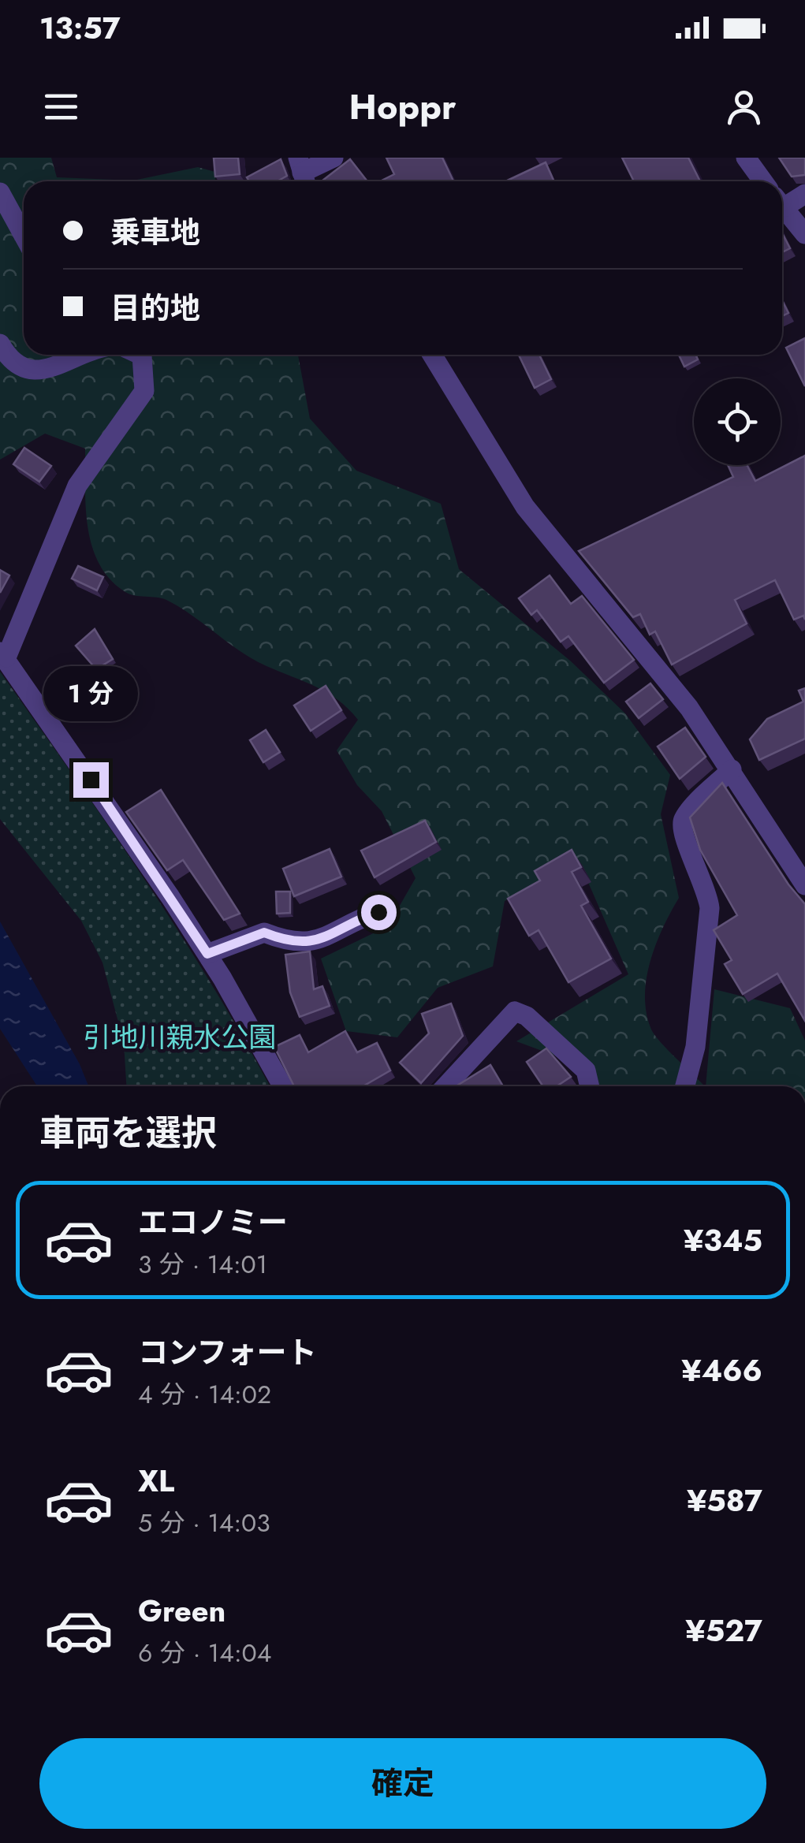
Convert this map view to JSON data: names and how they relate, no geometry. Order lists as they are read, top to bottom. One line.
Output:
{"parks":["引地川親水公園"],"page":{"status":"13:57","header":"Hoppr","banner":["乗車地","目的地"],"bubble":"1 分","heading":"車両を選択","list":[{"name":"エコノミー","note":"3 分 · 14:01","value":"¥345"},{"name":"コンフォート","note":"4 分 · 14:02","value":"¥466"},{"name":"XL","note":"5 分 · 14:03","value":"¥587"},{"name":"Green","note":"6 分 · 14:04","value":"¥527"}],"buttons":"確定"}}
